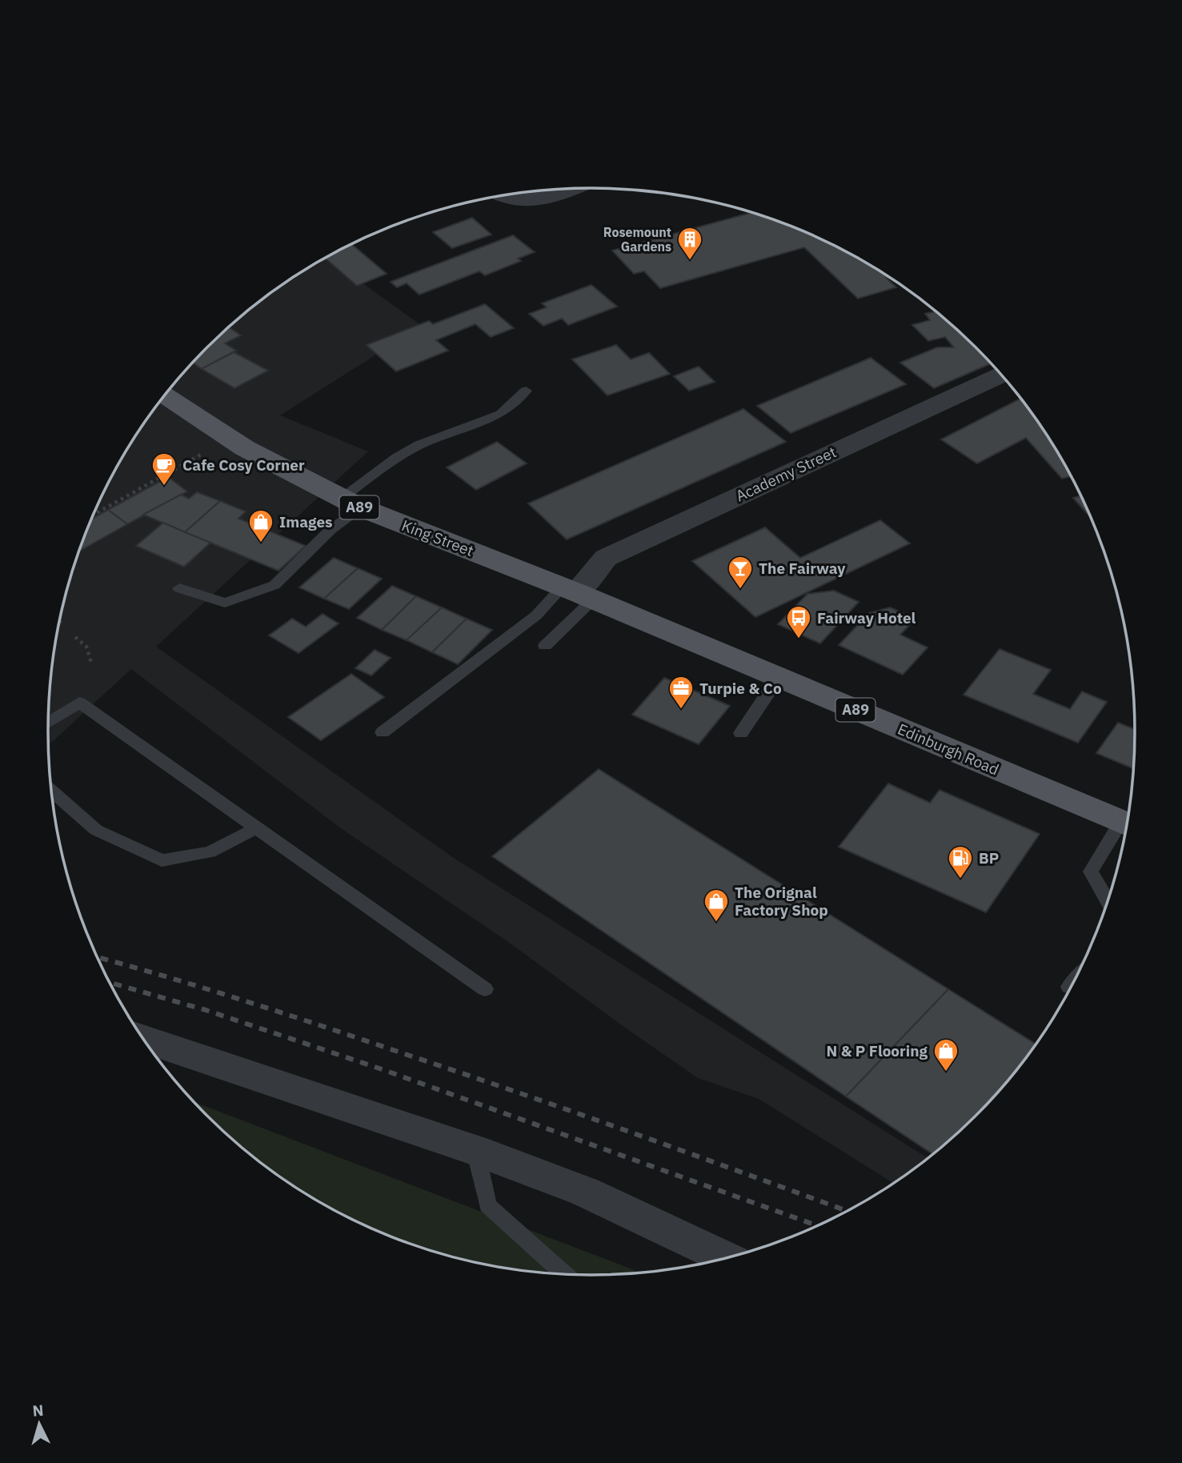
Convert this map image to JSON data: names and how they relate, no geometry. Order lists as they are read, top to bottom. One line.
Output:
{"streets":{"main road":["A89","King Street","Edinburgh Road"],"street":["Academy Street"]},"crossings":[["Academy Street","King Street"],["Academy Street","Edinburgh Road"],["King Street","Edinburgh Road"]],"places":{"building":["Rosemount Gardens"],"cafe":["Cafe Cosy Corner"],"shop":["Images","The Orignal Factory Shop","N & P Flooring"],"bar":["The Fairway"],"bus stop":["Fairway Hotel"],"office":["Turpie & Co"],"fuel station":["BP"]},"north":"top"}
